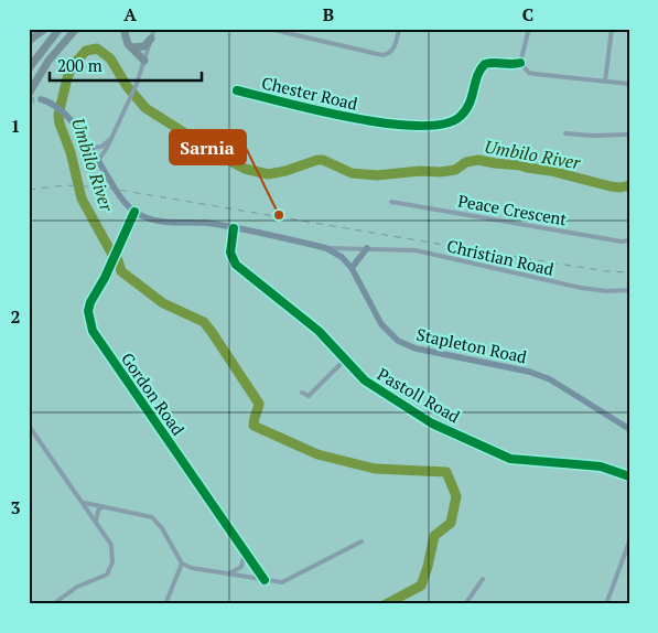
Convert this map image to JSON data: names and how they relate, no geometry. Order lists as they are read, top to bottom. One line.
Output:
{"streets":{"main road":["Stapleton Road"],"street":["Chester Road","Peace Crescent","Christian Road","Gordon Road","Pastoll Road"]},"crossings":[["Christian Road","Stapleton Road"],["Stapleton Road","Gordon Road"],["Stapleton Road","Pastoll Road"]],"water":["Umbilo River"],"places":["Sarnia"],"scale_bar":"200 m","grid":{"columns":["A","B","C"],"rows":["1","2","3"]}}
